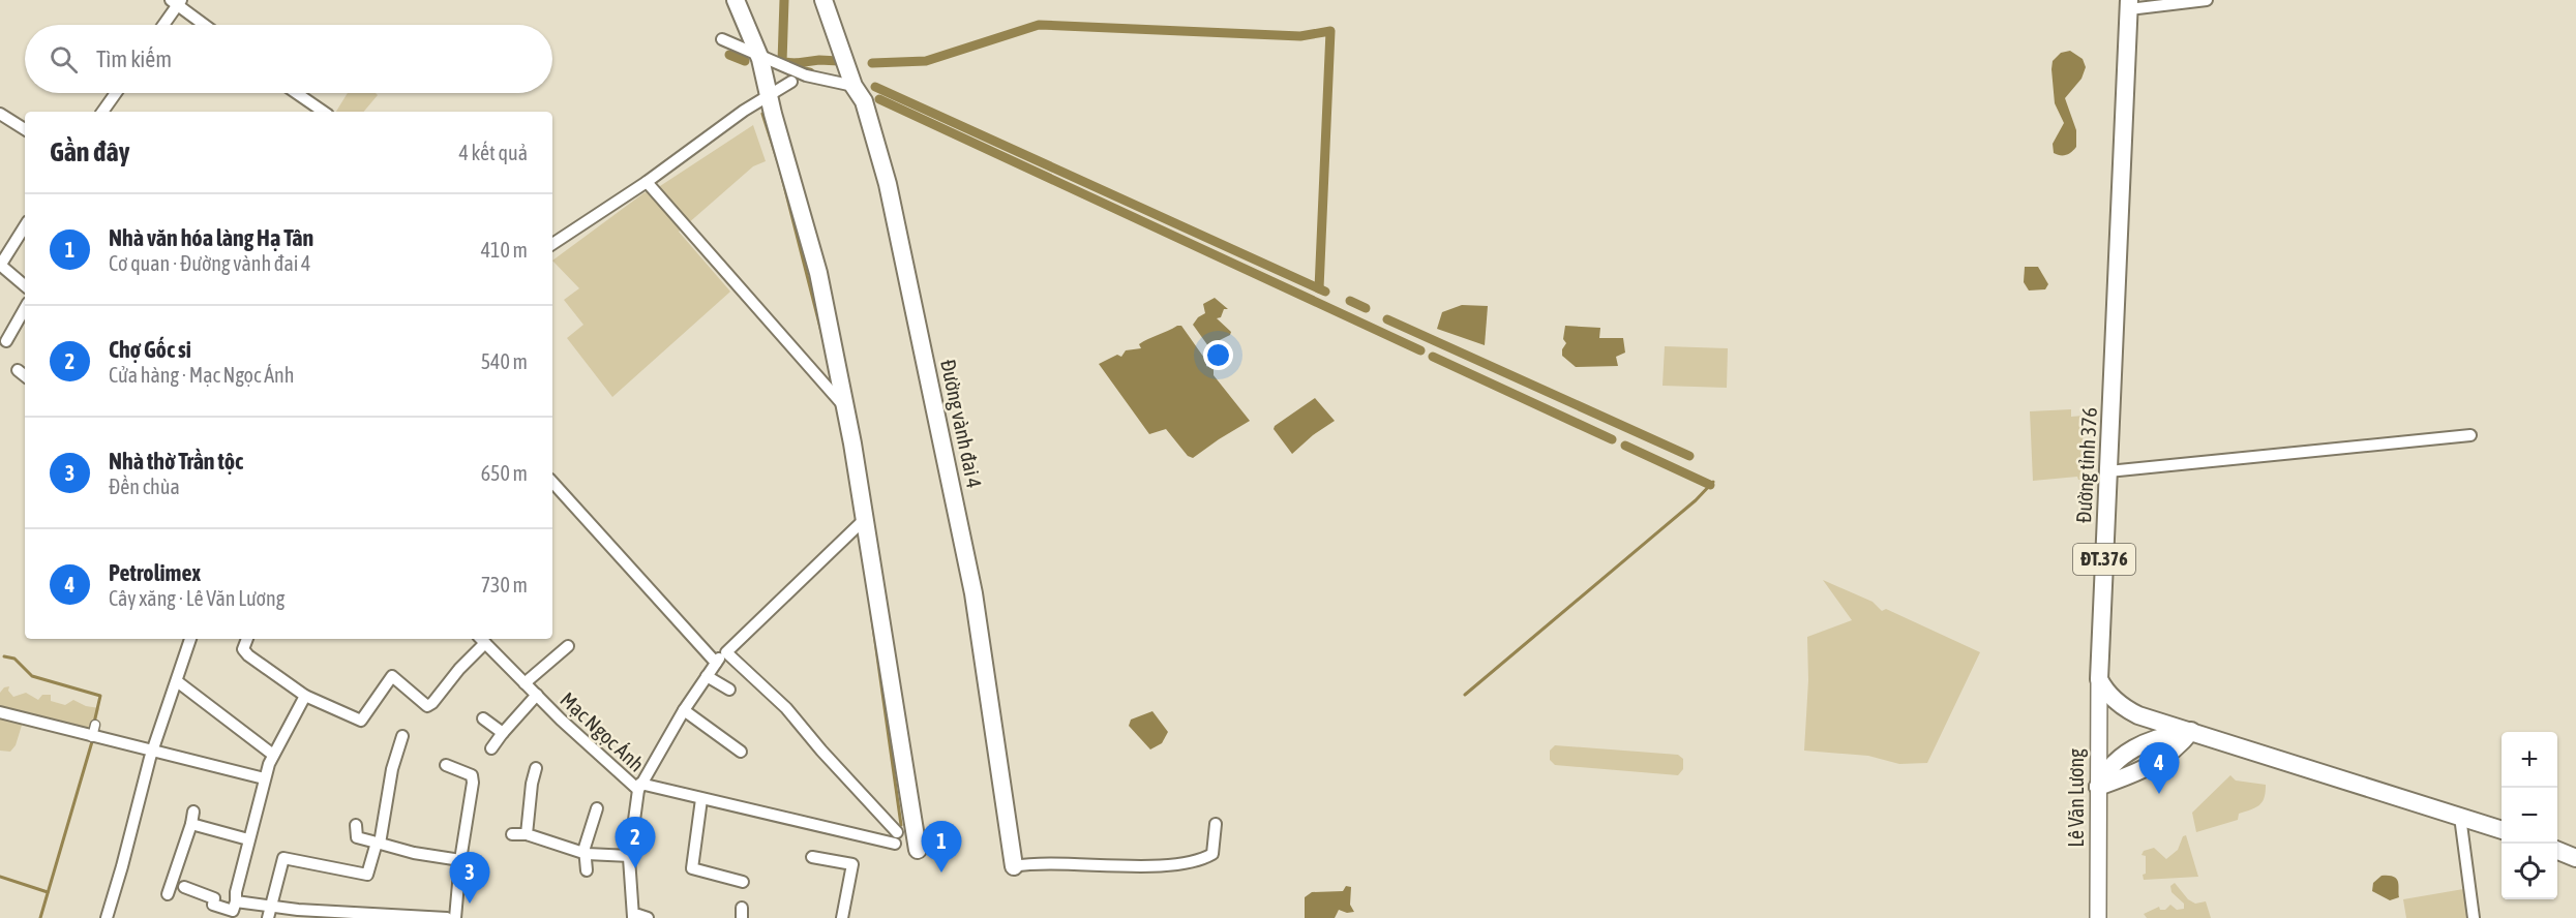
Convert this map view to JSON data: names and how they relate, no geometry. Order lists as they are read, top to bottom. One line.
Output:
{"streets":{"main road":["Đường vành đai 4","Đường tỉnh 376","ĐT.376","Lê Văn Lương"],"street":["Mạc Ngọc Ánh"]},"crossings":[["Đường tỉnh 376","Lê Văn Lương"]],"page":{"search":"Tìm kiếm","heading":["Gần đây","4 kết quả"],"list":[{"mark":"1","name":"Nhà văn hóa làng Hạ Tân","note":"Cơ quan · Đường vành đai 4","value":"410 m"},{"mark":"2","name":"Chợ Gốc si","note":"Cửa hàng · Mạc Ngọc Ánh","value":"540 m"},{"mark":"3","name":"Nhà thờ Trần tộc","note":"Đền chùa","value":"650 m"},{"mark":"4","name":"Petrolimex","note":"Cây xăng · Lê Văn Lương","value":"730 m"}],"map_buttons":["+","−"],"pins":["4","2","1","3"]}}
